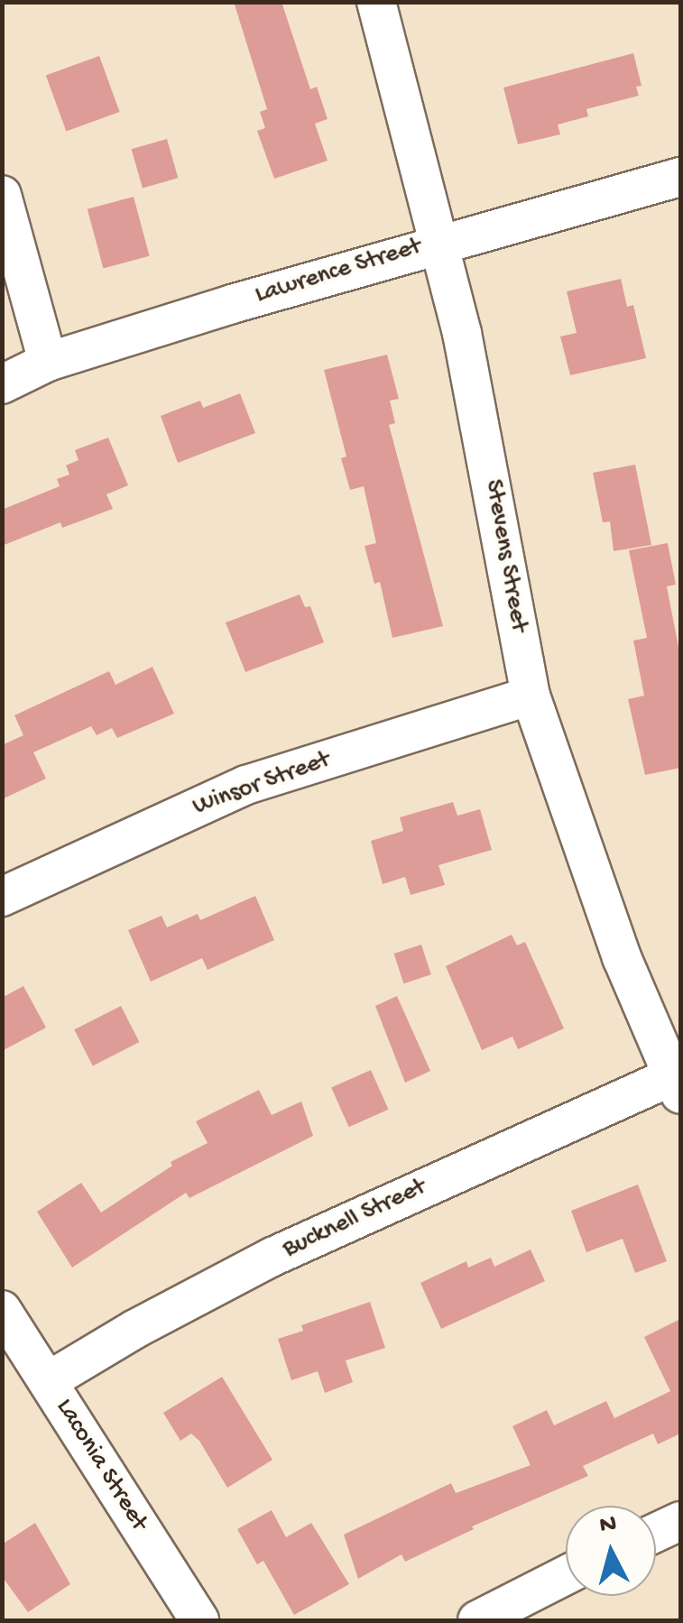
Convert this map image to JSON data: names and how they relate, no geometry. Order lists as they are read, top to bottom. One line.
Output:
{"streets":{"street":["Lawrence Street","Stevens Street","Winsor Street","Bucknell Street","Laconia Street"]},"crossings":[["Lawrence Street","Stevens Street"],["Stevens Street","Winsor Street"],["Stevens Street","Bucknell Street"],["Bucknell Street","Laconia Street"]],"north":"top"}
